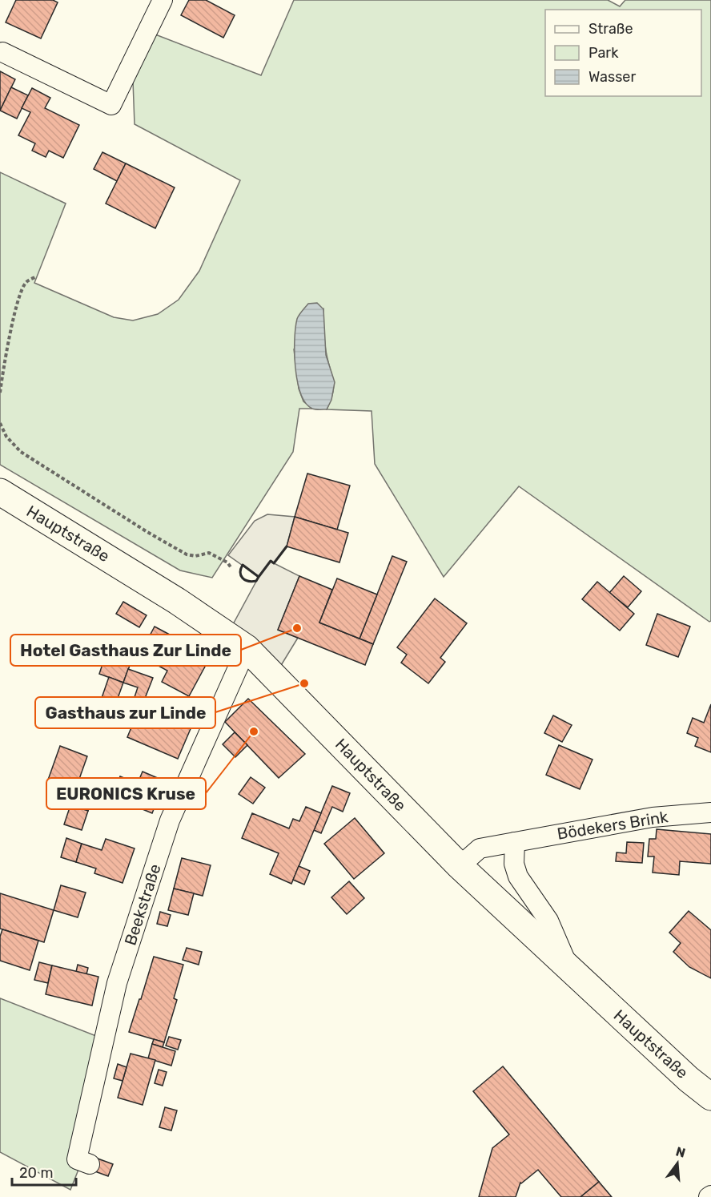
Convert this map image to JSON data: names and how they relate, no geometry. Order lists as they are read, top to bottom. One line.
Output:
{"streets":{"main road":["Hauptstraße"],"street":["Bödekers Brink","Beekstraße"]},"crossings":[["Hauptstraße","Bödekers Brink"],["Hauptstraße","Beekstraße"]],"places":["Hotel Gasthaus Zur Linde","Gasthaus zur Linde","EURONICS Kruse"],"legend":["Straße","Park","Wasser"],"scale_bar":"20 m","north":"top"}
